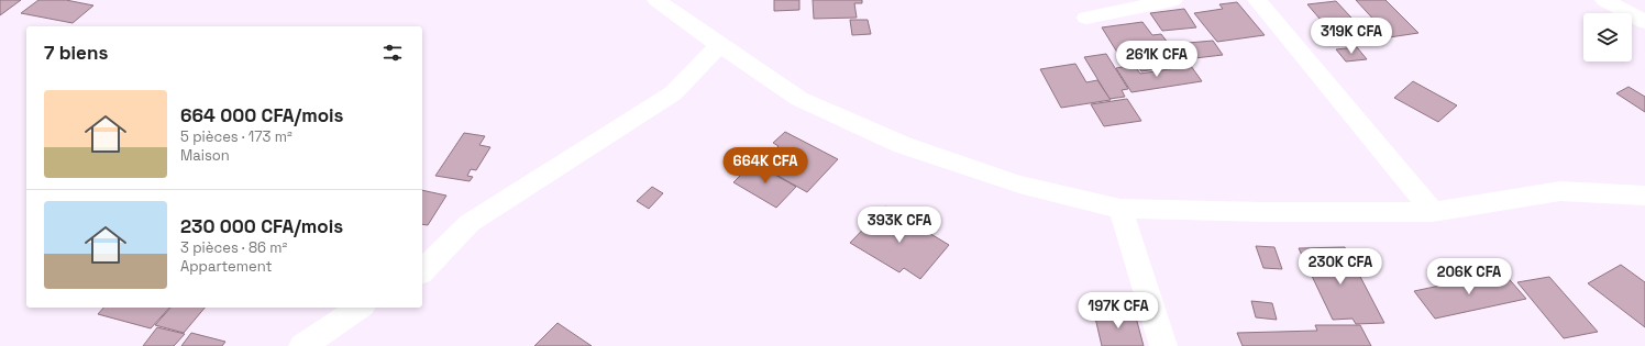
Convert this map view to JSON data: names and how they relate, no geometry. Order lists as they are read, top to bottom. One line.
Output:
{"page":{"price":["319K CFA","261K CFA","664K CFA","393K CFA","230K CFA","206K CFA","197K CFA"],"heading":"7 biens","list":[{"name":"664 000 CFA/mois","note":"5 pièces · 173 m² · Maison"},{"name":"230 000 CFA/mois","note":"3 pièces · 86 m² · Appartement"}]}}
